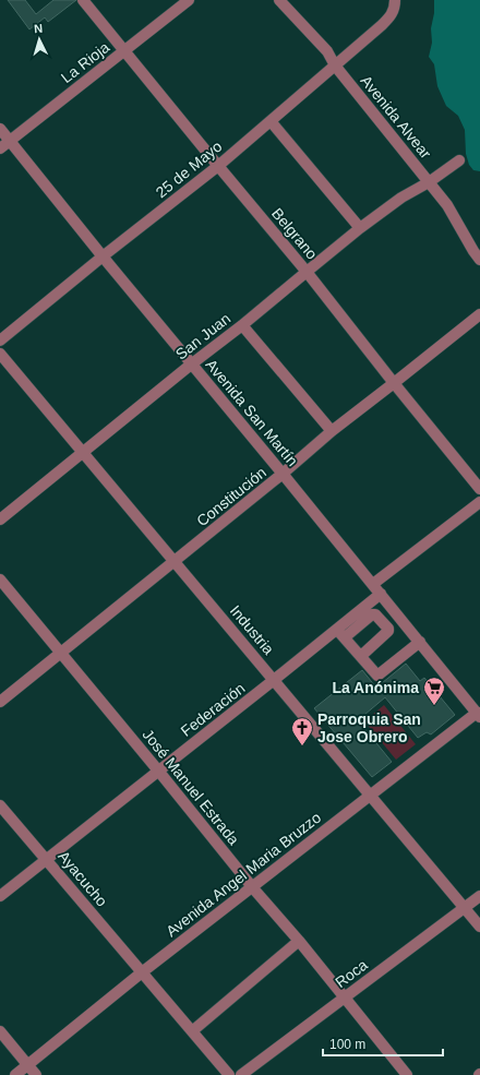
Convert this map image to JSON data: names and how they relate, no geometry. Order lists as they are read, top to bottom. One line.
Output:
{"streets":{"street":["La Rioja","Avenida Alvear","25 de Mayo","Belgrano","San Juan","Avenida San Martín","Constitución","Industria","Federación","José Manuel Estrada","Avenida Angel Maria Bruzzo","Ayacucho","Roca"]},"crossings":[["La Rioja","Belgrano"],["La Rioja","Avenida San Martín"],["Avenida Alvear","25 de Mayo"],["Avenida Alvear","San Juan"],["25 de Mayo","Belgrano"],["25 de Mayo","Avenida San Martín"],["Belgrano","San Juan"],["Belgrano","Constitución"],["San Juan","Avenida San Martín"],["San Juan","Industria"],["Avenida San Martín","Constitución"],["Avenida San Martín","Federación"],["Avenida San Martín","Avenida Angel Maria Bruzzo"],["Constitución","Industria"],["Constitución","José Manuel Estrada"],["Industria","Federación"],["Industria","Avenida Angel Maria Bruzzo"],["Industria","Roca"],["Federación","José Manuel Estrada"],["Federación","Ayacucho"],["José Manuel Estrada","Avenida Angel Maria Bruzzo"],["José Manuel Estrada","Roca"],["Avenida Angel Maria Bruzzo","Ayacucho"]],"places":{"supermarket":["La Anónima"],"church":["Parroquia San Jose Obrero"]},"scale_bar":"100 m","north":"top"}
